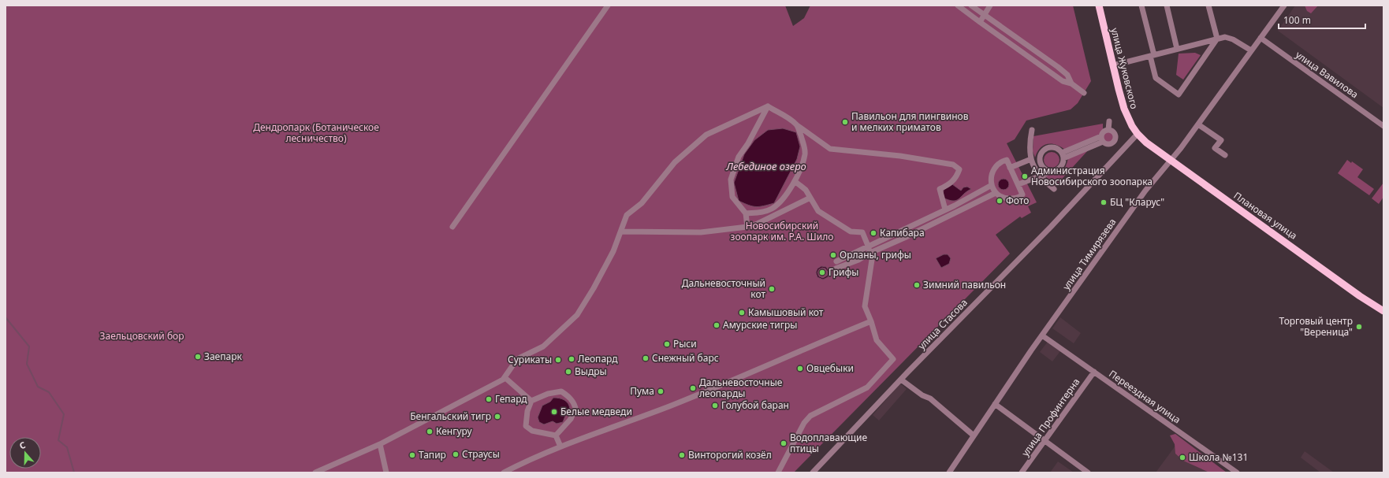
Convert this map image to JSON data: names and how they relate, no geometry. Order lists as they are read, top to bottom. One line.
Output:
{"streets":{"main road":["улица Жуковского","Плановая улица"],"street":["улица Вавилова","улица Тимирязева","улица Стасова","Переездная улица","улица Профинтерна"]},"crossings":[["улица Жуковского","Плановая улица"],["улица Жуковского","улица Стасова"],["улица Вавилова","улица Тимирязева"],["Плановая улица","улица Тимирязева"],["Плановая улица","улица Стасова"],["улица Тимирязева","Переездная улица"],["Переездная улица","улица Профинтерна"]],"water":["Лебединое озеро"],"parks":["Дендропарк (Ботаническое лесничество)","Новосибирский зоопарк им. Р.А. Шило","Заельцовский бор"],"places":["Павильон для пингвинов и мелких приматов","Администрация Новосибирского зоопарка","Фото","БЦ \"Кларус\"","Капибара","Орланы, грифы","Грифы","Зимний павильон","Дальневосточный кот","Камышовый кот","Амурские тигры","Торговый центр \"Вереница\"","Рыси","Заепарк","Снежный барс","Леопард","Сурикаты","Овцебыки","Выдры","Дальневосточные леопарды","Пума","Гепард","Голубой баран","Белые медведи","Бенгальский тигр","Кенгуру","Водоплавающие птицы","Страусы","Тапир","Винторогий козёл","Школа №131"],"scale_bar":"100 m","north":"top"}
